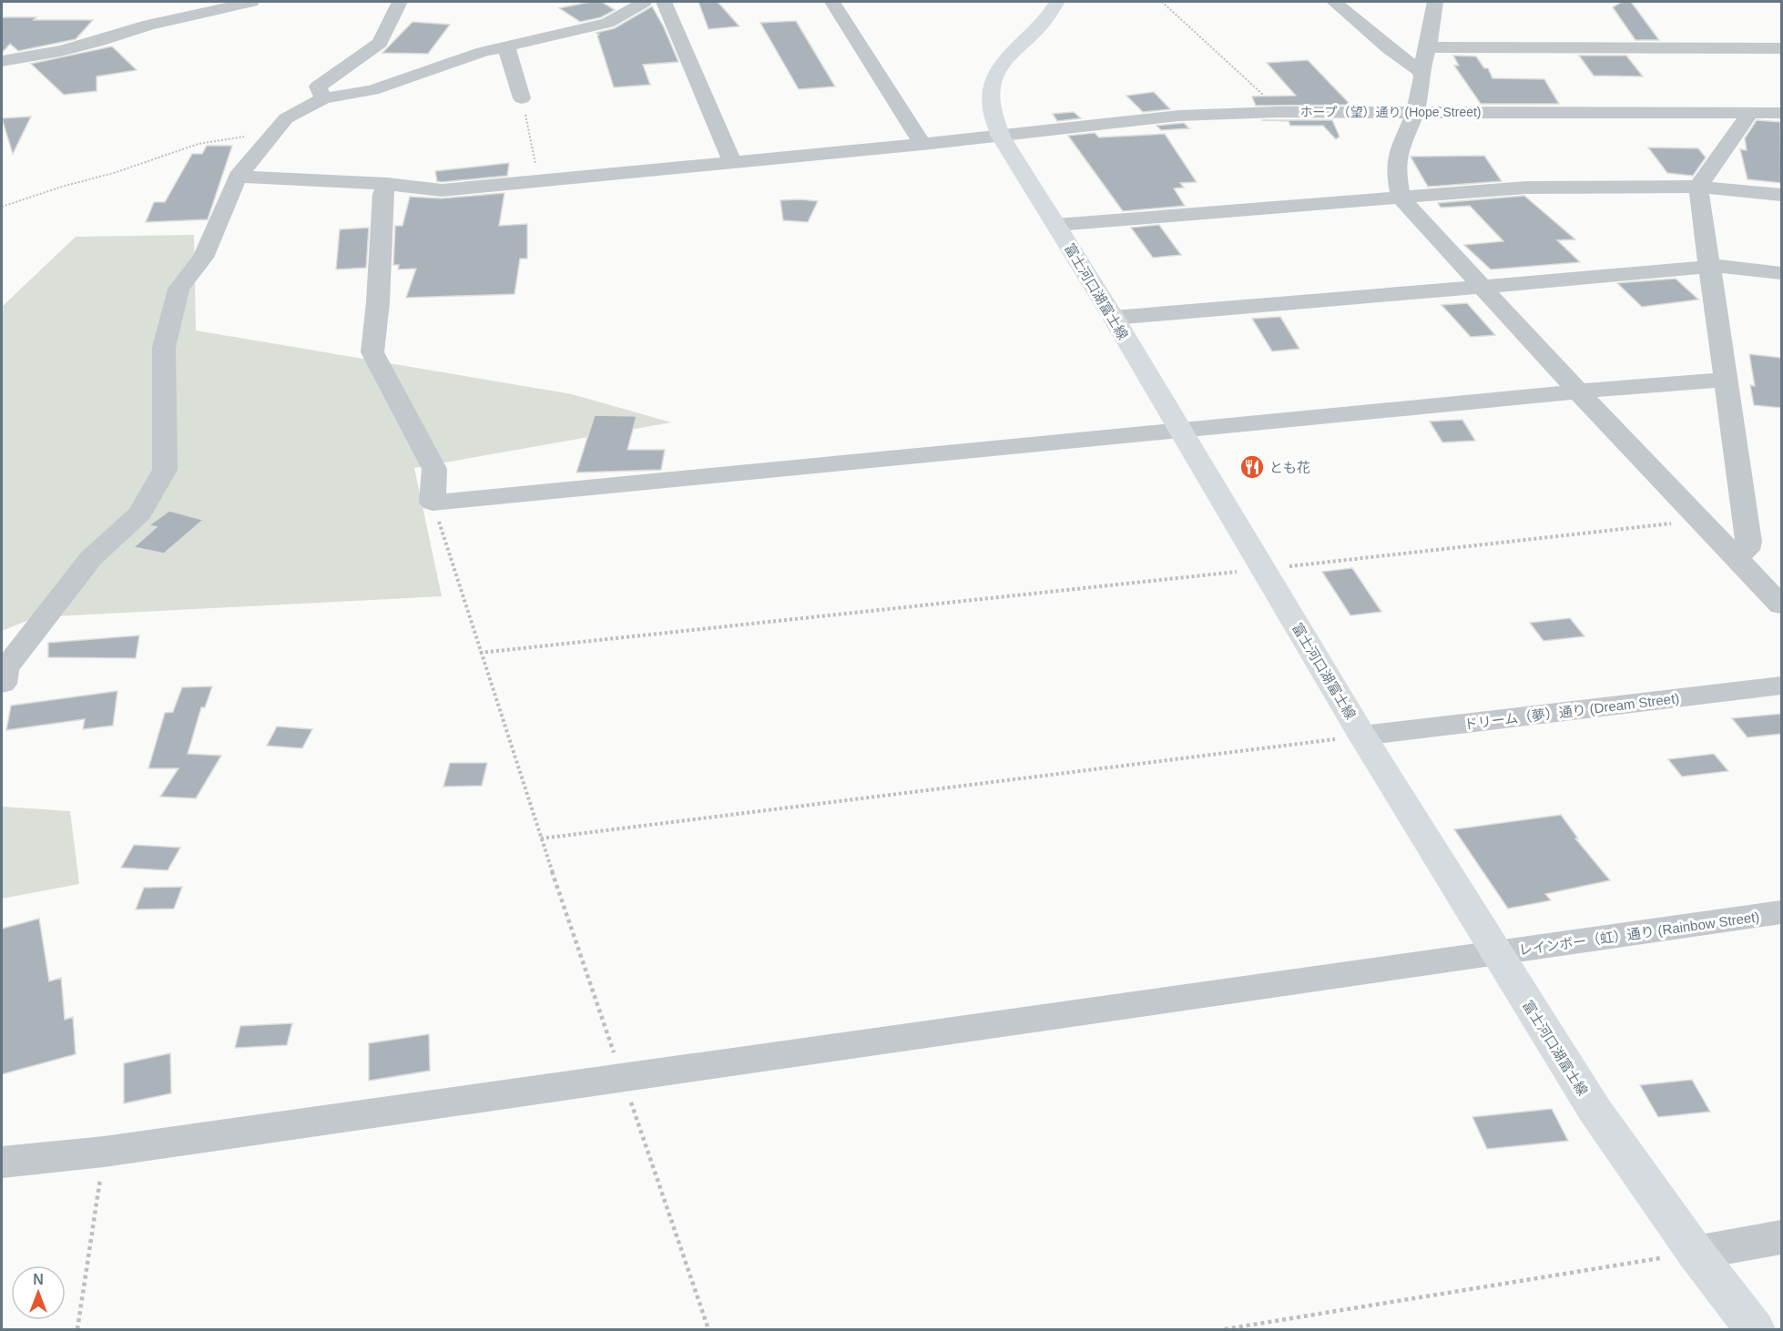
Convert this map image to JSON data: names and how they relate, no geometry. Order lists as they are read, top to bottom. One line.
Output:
{"streets":{"main road":["富士河口湖富士線"],"street":["ホープ（望）通り (Hope Street)","ドリーム（夢）通り (Dream Street)","レインボー（虹）通り (Rainbow Street)"]},"crossings":[["ホープ（望）通り (Hope Street)","富士河口湖富士線"],["富士河口湖富士線","ドリーム（夢）通り (Dream Street)"],["富士河口湖富士線","レインボー（虹）通り (Rainbow Street)"]],"places":{"restaurant":["とも花"]},"north":"top"}
